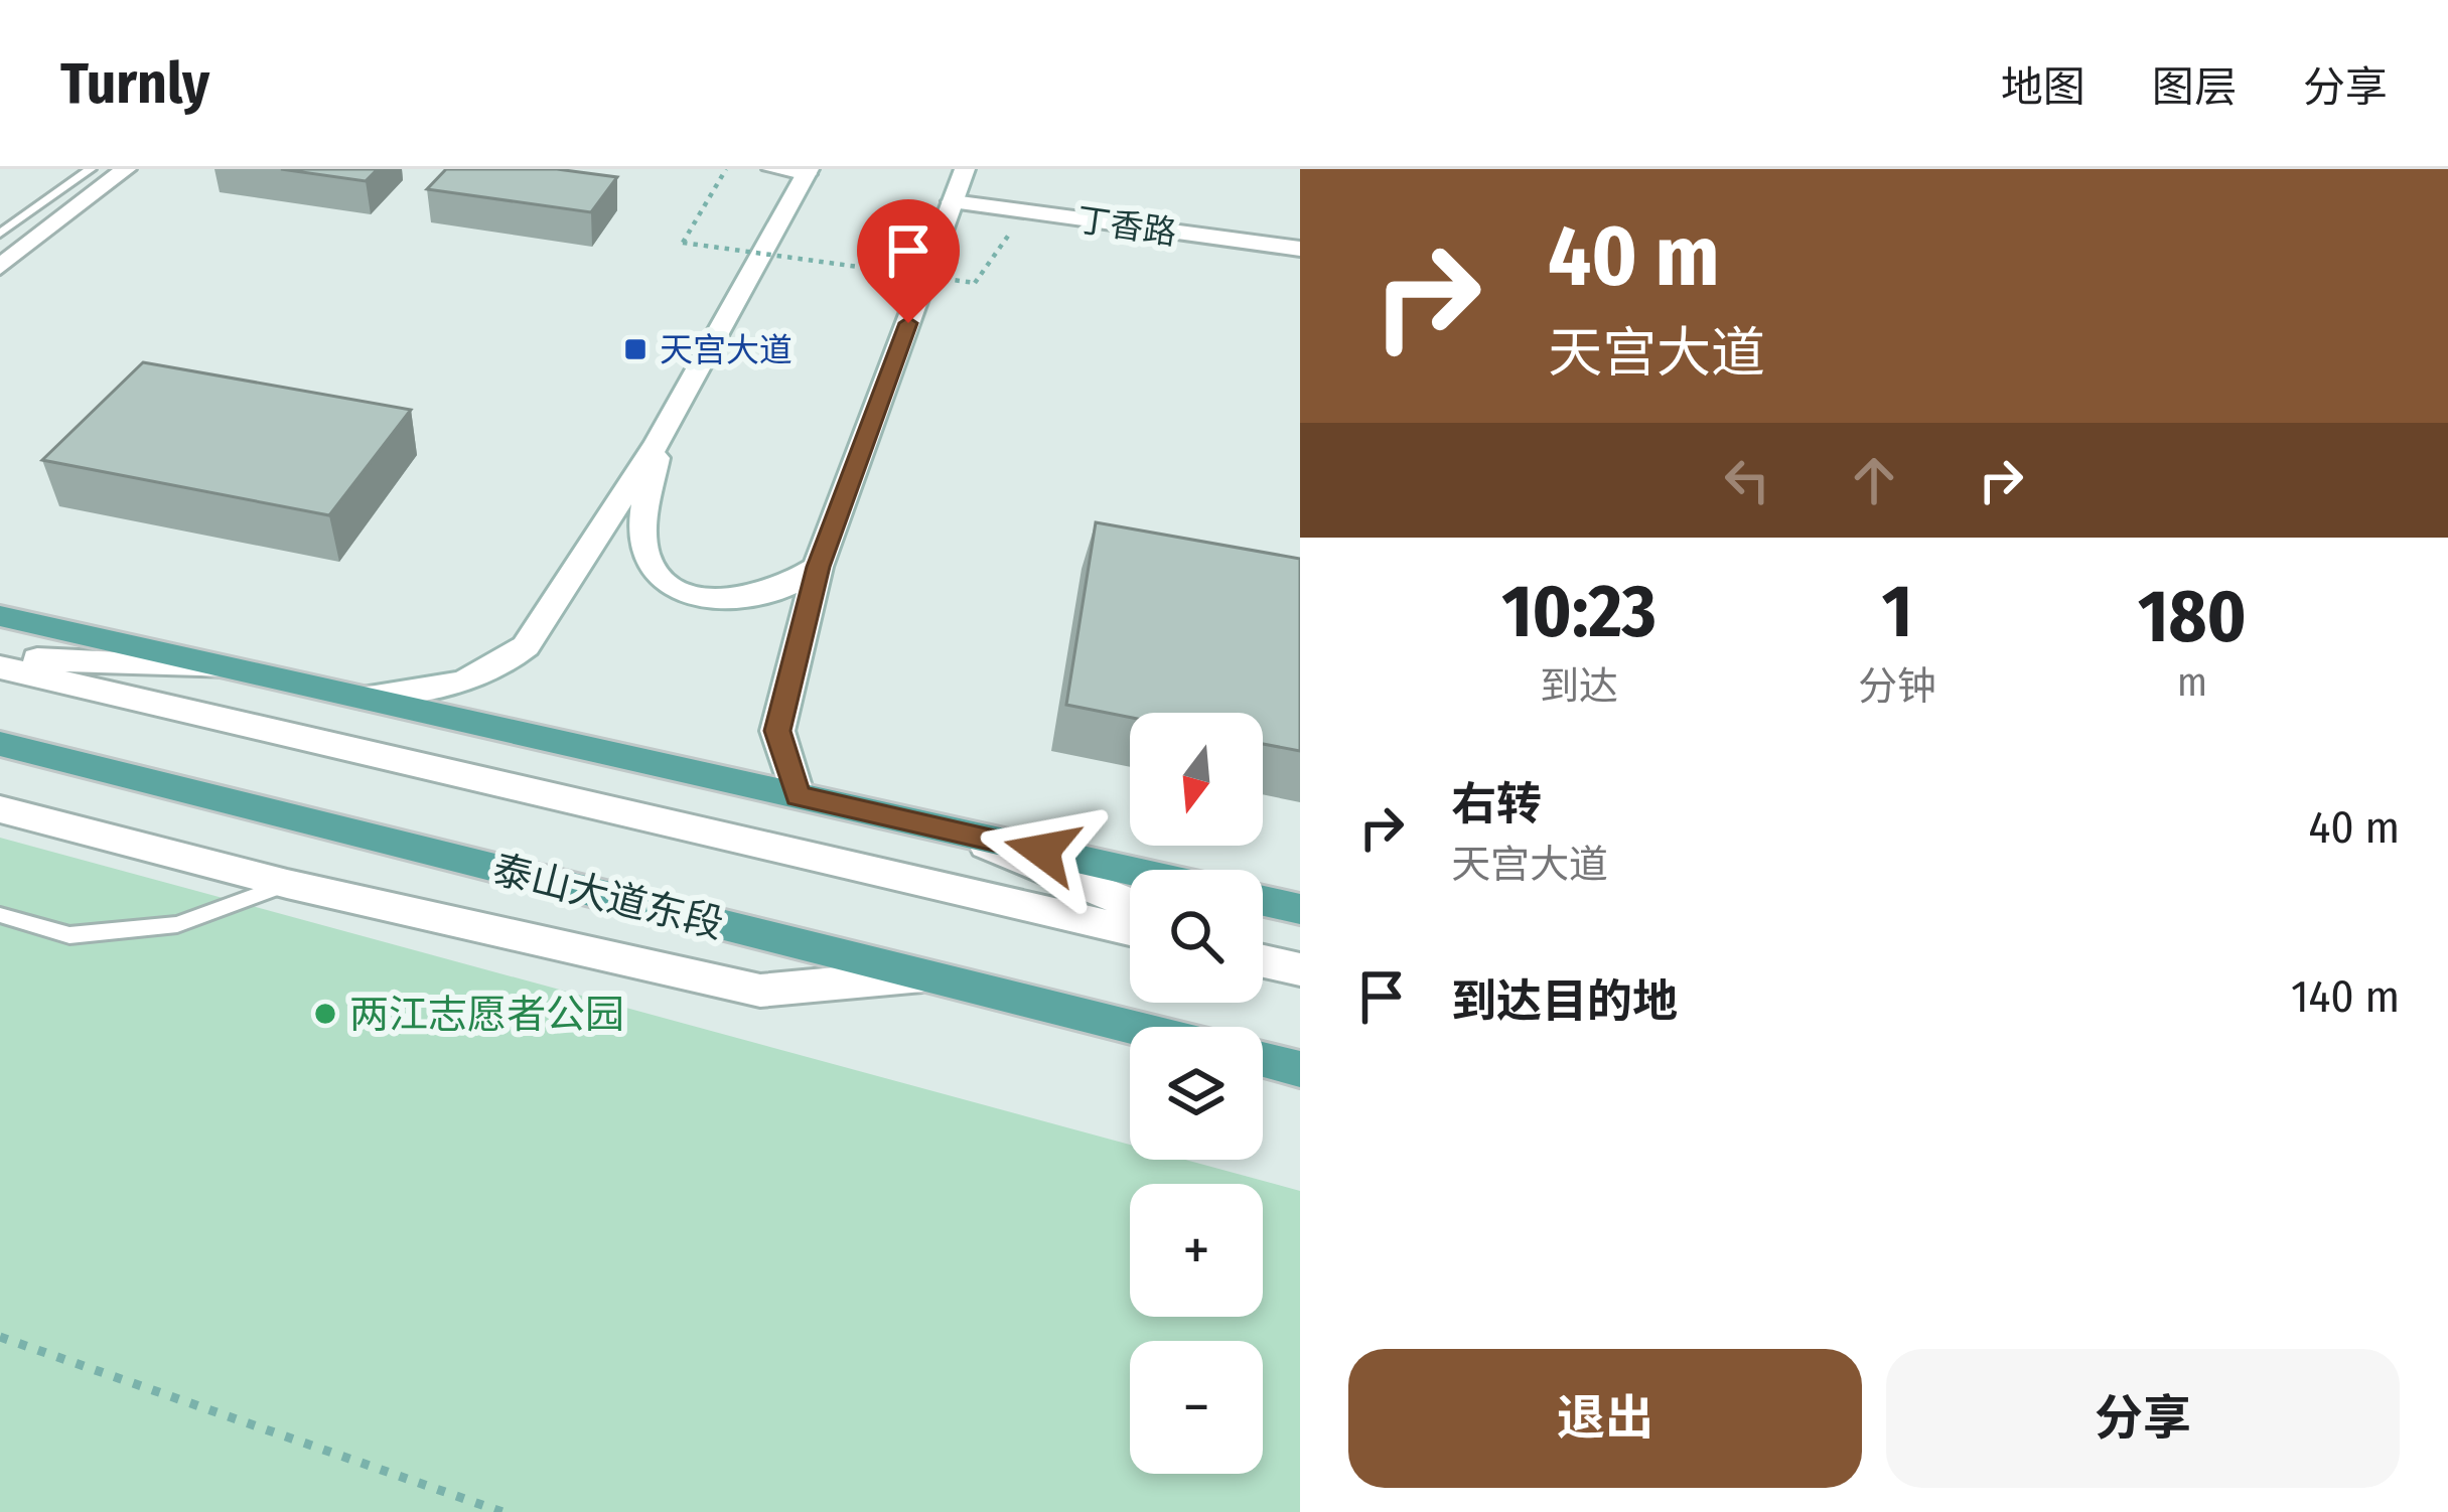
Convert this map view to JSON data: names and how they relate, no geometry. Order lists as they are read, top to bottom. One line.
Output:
{"streets":{"main road":["泰山大道东段"],"street":["丁香路"]},"places":{"transit":["天宫大道"],"other":["两江志愿者公园"]},"north":"bottom","page":{"header":"Turnly","nav":["地图","图层","分享"],"turn":["40 m","天宫大道"],"eta":["10:23","到达","1","分钟","180","m"],"map_buttons":["+","−"],"list":[{"name":"右转","note":"天宫大道","value":"40 m"},{"name":"到达目的地","value":"140 m"}],"buttons":["退出","分享"]}}
